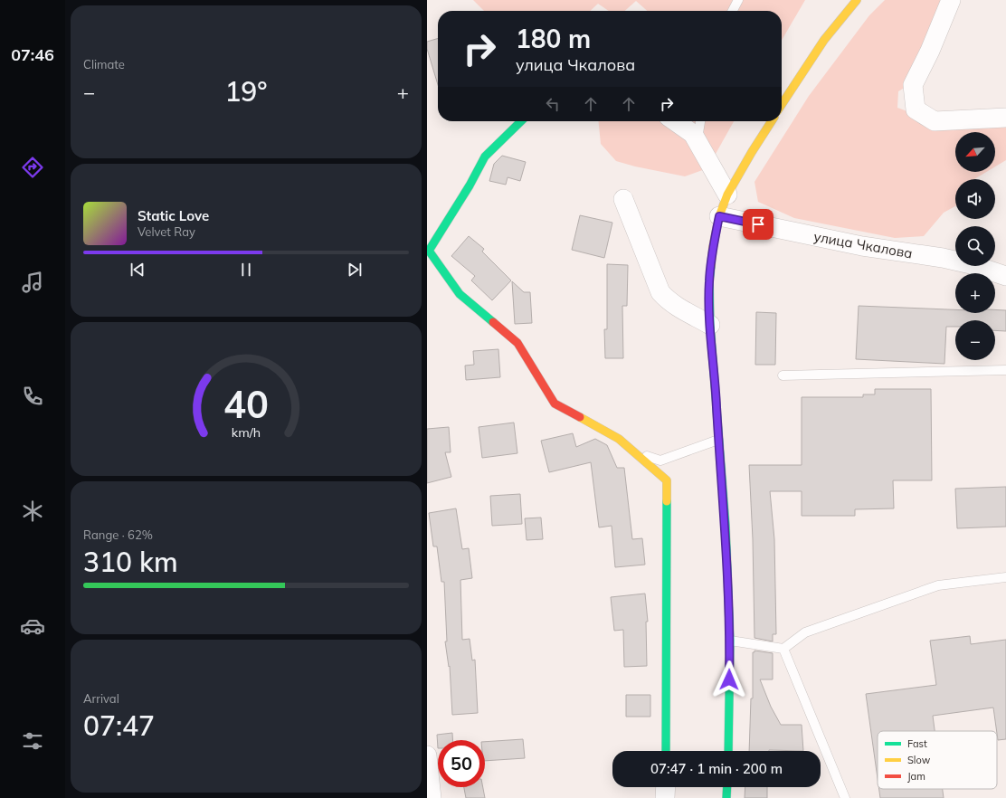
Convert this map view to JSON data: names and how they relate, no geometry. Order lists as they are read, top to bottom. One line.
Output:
{"streets":{"street":["улица Чкалова"]},"legend":["Fast","Slow","Jam"],"north":"bottom left","page":{"tabs":"07:46","tile":["Climate",["Range · 62%","310 km"],["Arrival","07:47"]],"turn":["180 m","улица Чкалова"],"heat":["−","19°","+"],"map_buttons":["+","−"],"song":["Static Love","Velvet Ray"],"limit":"50","trip":"07:47 · 1 min · 200 m","gauge":["40","km/h"]}}
